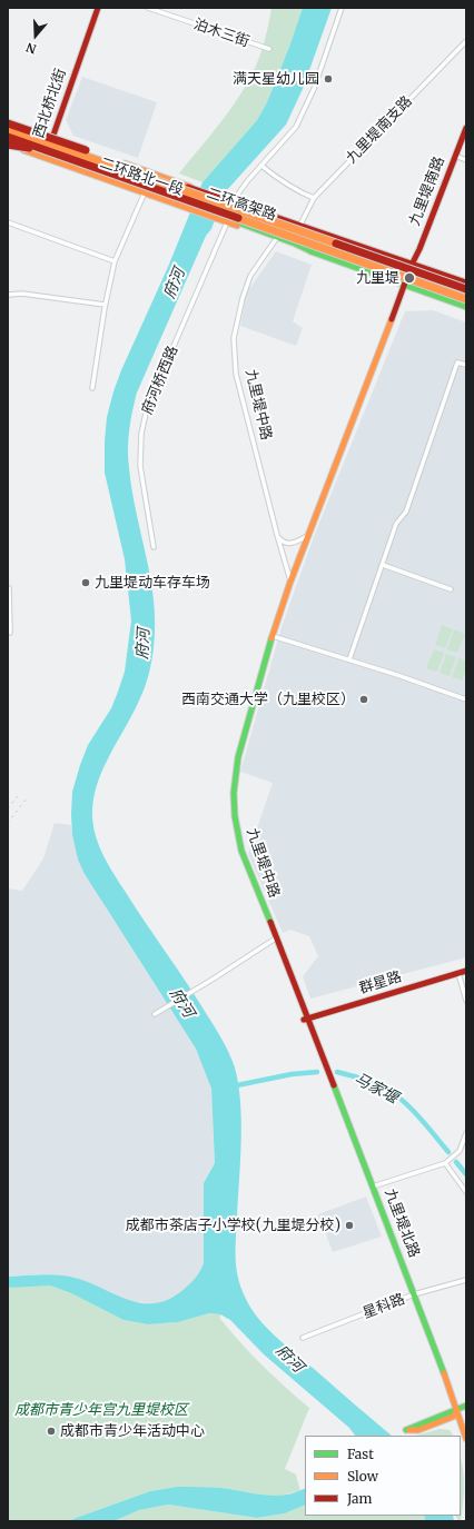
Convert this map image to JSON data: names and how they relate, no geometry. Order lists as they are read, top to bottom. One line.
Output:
{"streets":{"main road":["西北桥北街","二环路北一段","九里堤南路","二环高架路","九里堤中路","群星路","九里堤北路"],"street":["泊木三街","九里堤南支路","府河桥西路","星科路"]},"crossings":[["西北桥北街","二环路北一段"],["九里堤南支路","二环路北一段"],["二环路北一段","九里堤南路"],["二环路北一段","二环高架路"],["二环路北一段","府河桥西路"],["二环路北一段","九里堤中路"],["九里堤南路","九里堤中路"],["九里堤中路","群星路"],["九里堤中路","九里堤北路"],["群星路","九里堤北路"],["九里堤北路","星科路"]],"water":["府河","马家堰"],"parks":["成都市青少年宫九里堤校区"],"places":["满天星幼儿园","九里堤","九里堤动车存车场","西南交通大学（九里校区）","成都市茶店子小学校(九里堤分校)","成都市青少年活动中心"],"legend":["Fast","Slow","Jam"],"north":"bottom"}
